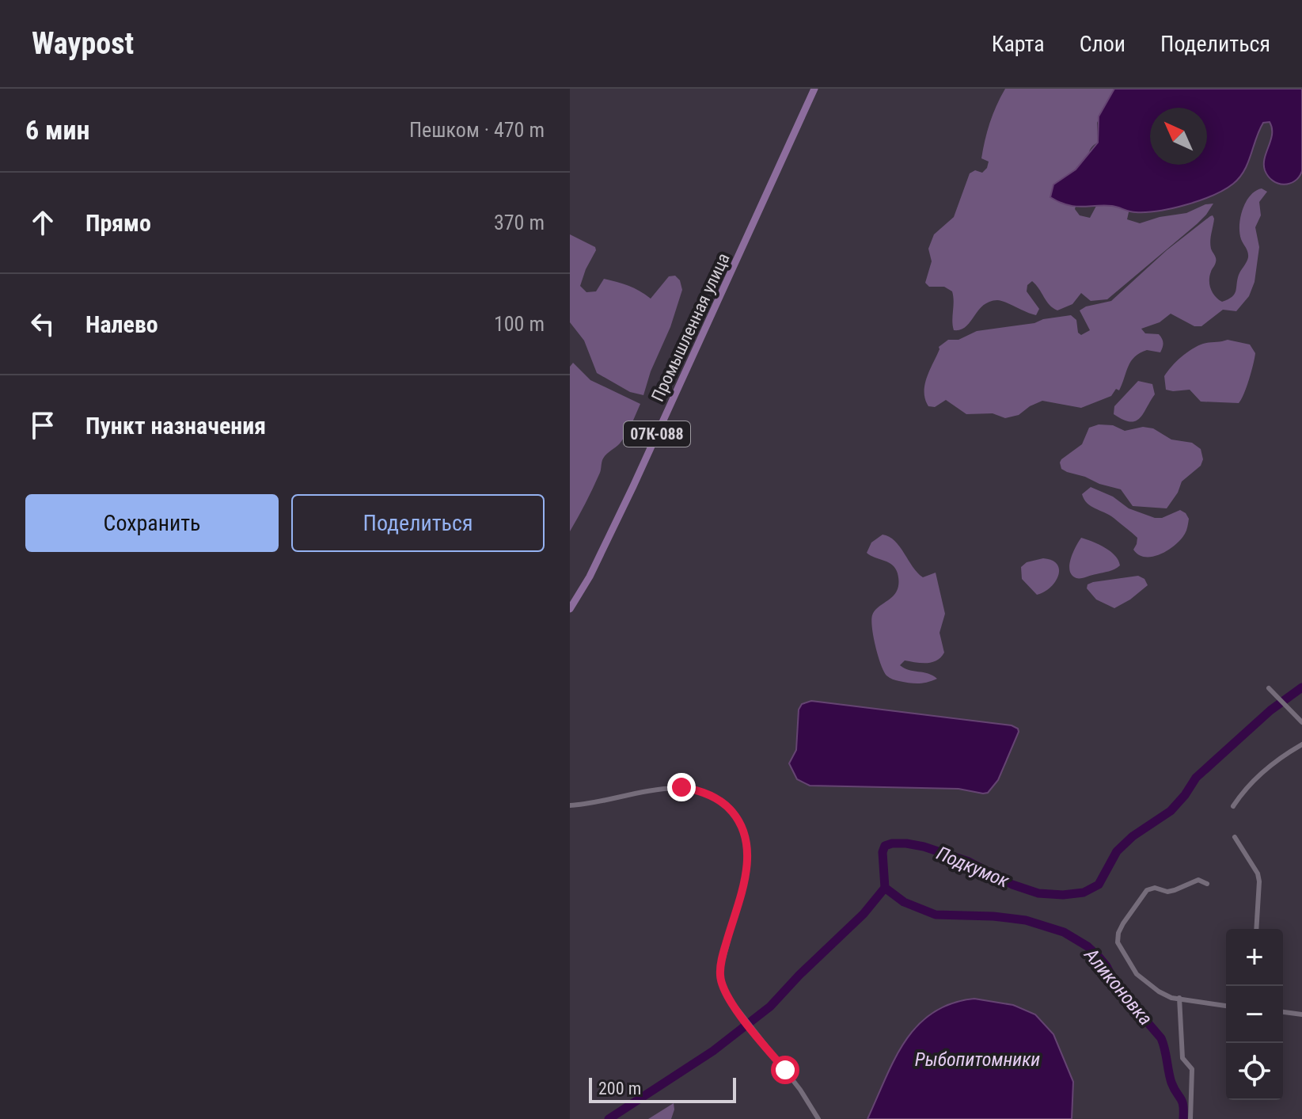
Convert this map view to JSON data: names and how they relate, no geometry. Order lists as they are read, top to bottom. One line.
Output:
{"streets":{"main road":["Промышленная улица","07К-088"]},"water":["Подкумок","Аликоновка","Рыбопитомники"],"scale_bar":"200 m","north":"top left","page":{"header":"Waypost","nav":["Карта","Слои","Поделиться"],"heading":["6 мин","Пешком · 470 m"],"list":[["Прямо","370 m"],["Налево","100 m"],"Пункт назначения"],"buttons":["Сохранить","Поделиться"],"map_buttons":["+","−"],"scale":"200 m"}}
